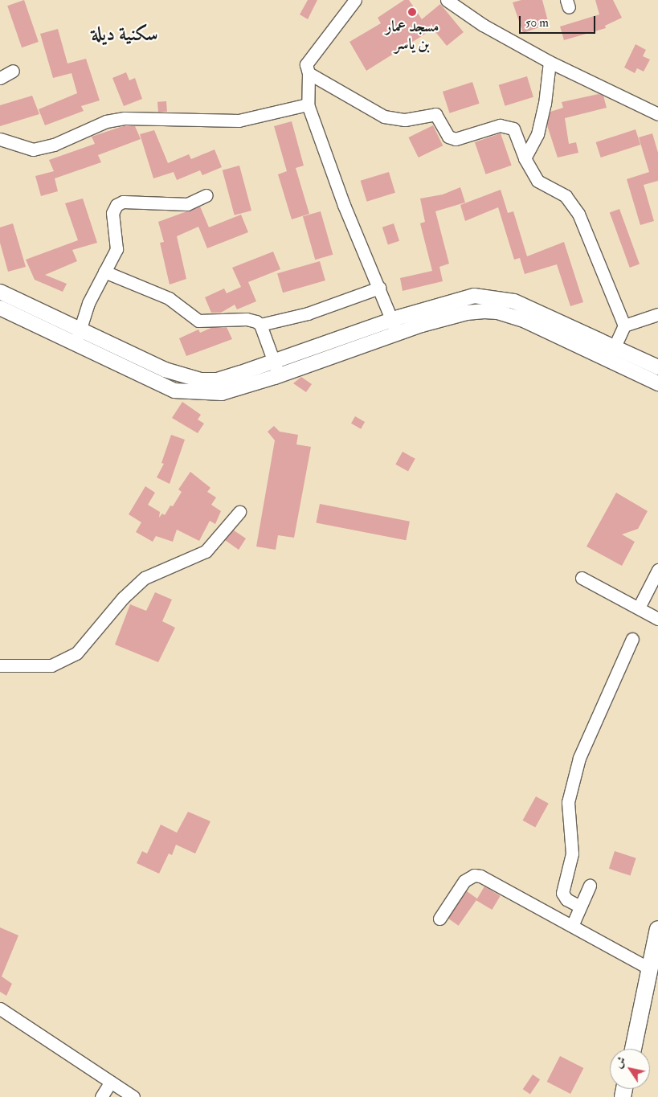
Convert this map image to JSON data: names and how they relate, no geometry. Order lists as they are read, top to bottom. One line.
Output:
{"districts":["سكنية ديلة"],"places":["مسجد عمار بن ياسر"],"scale_bar":"50 m","north":"top left"}
